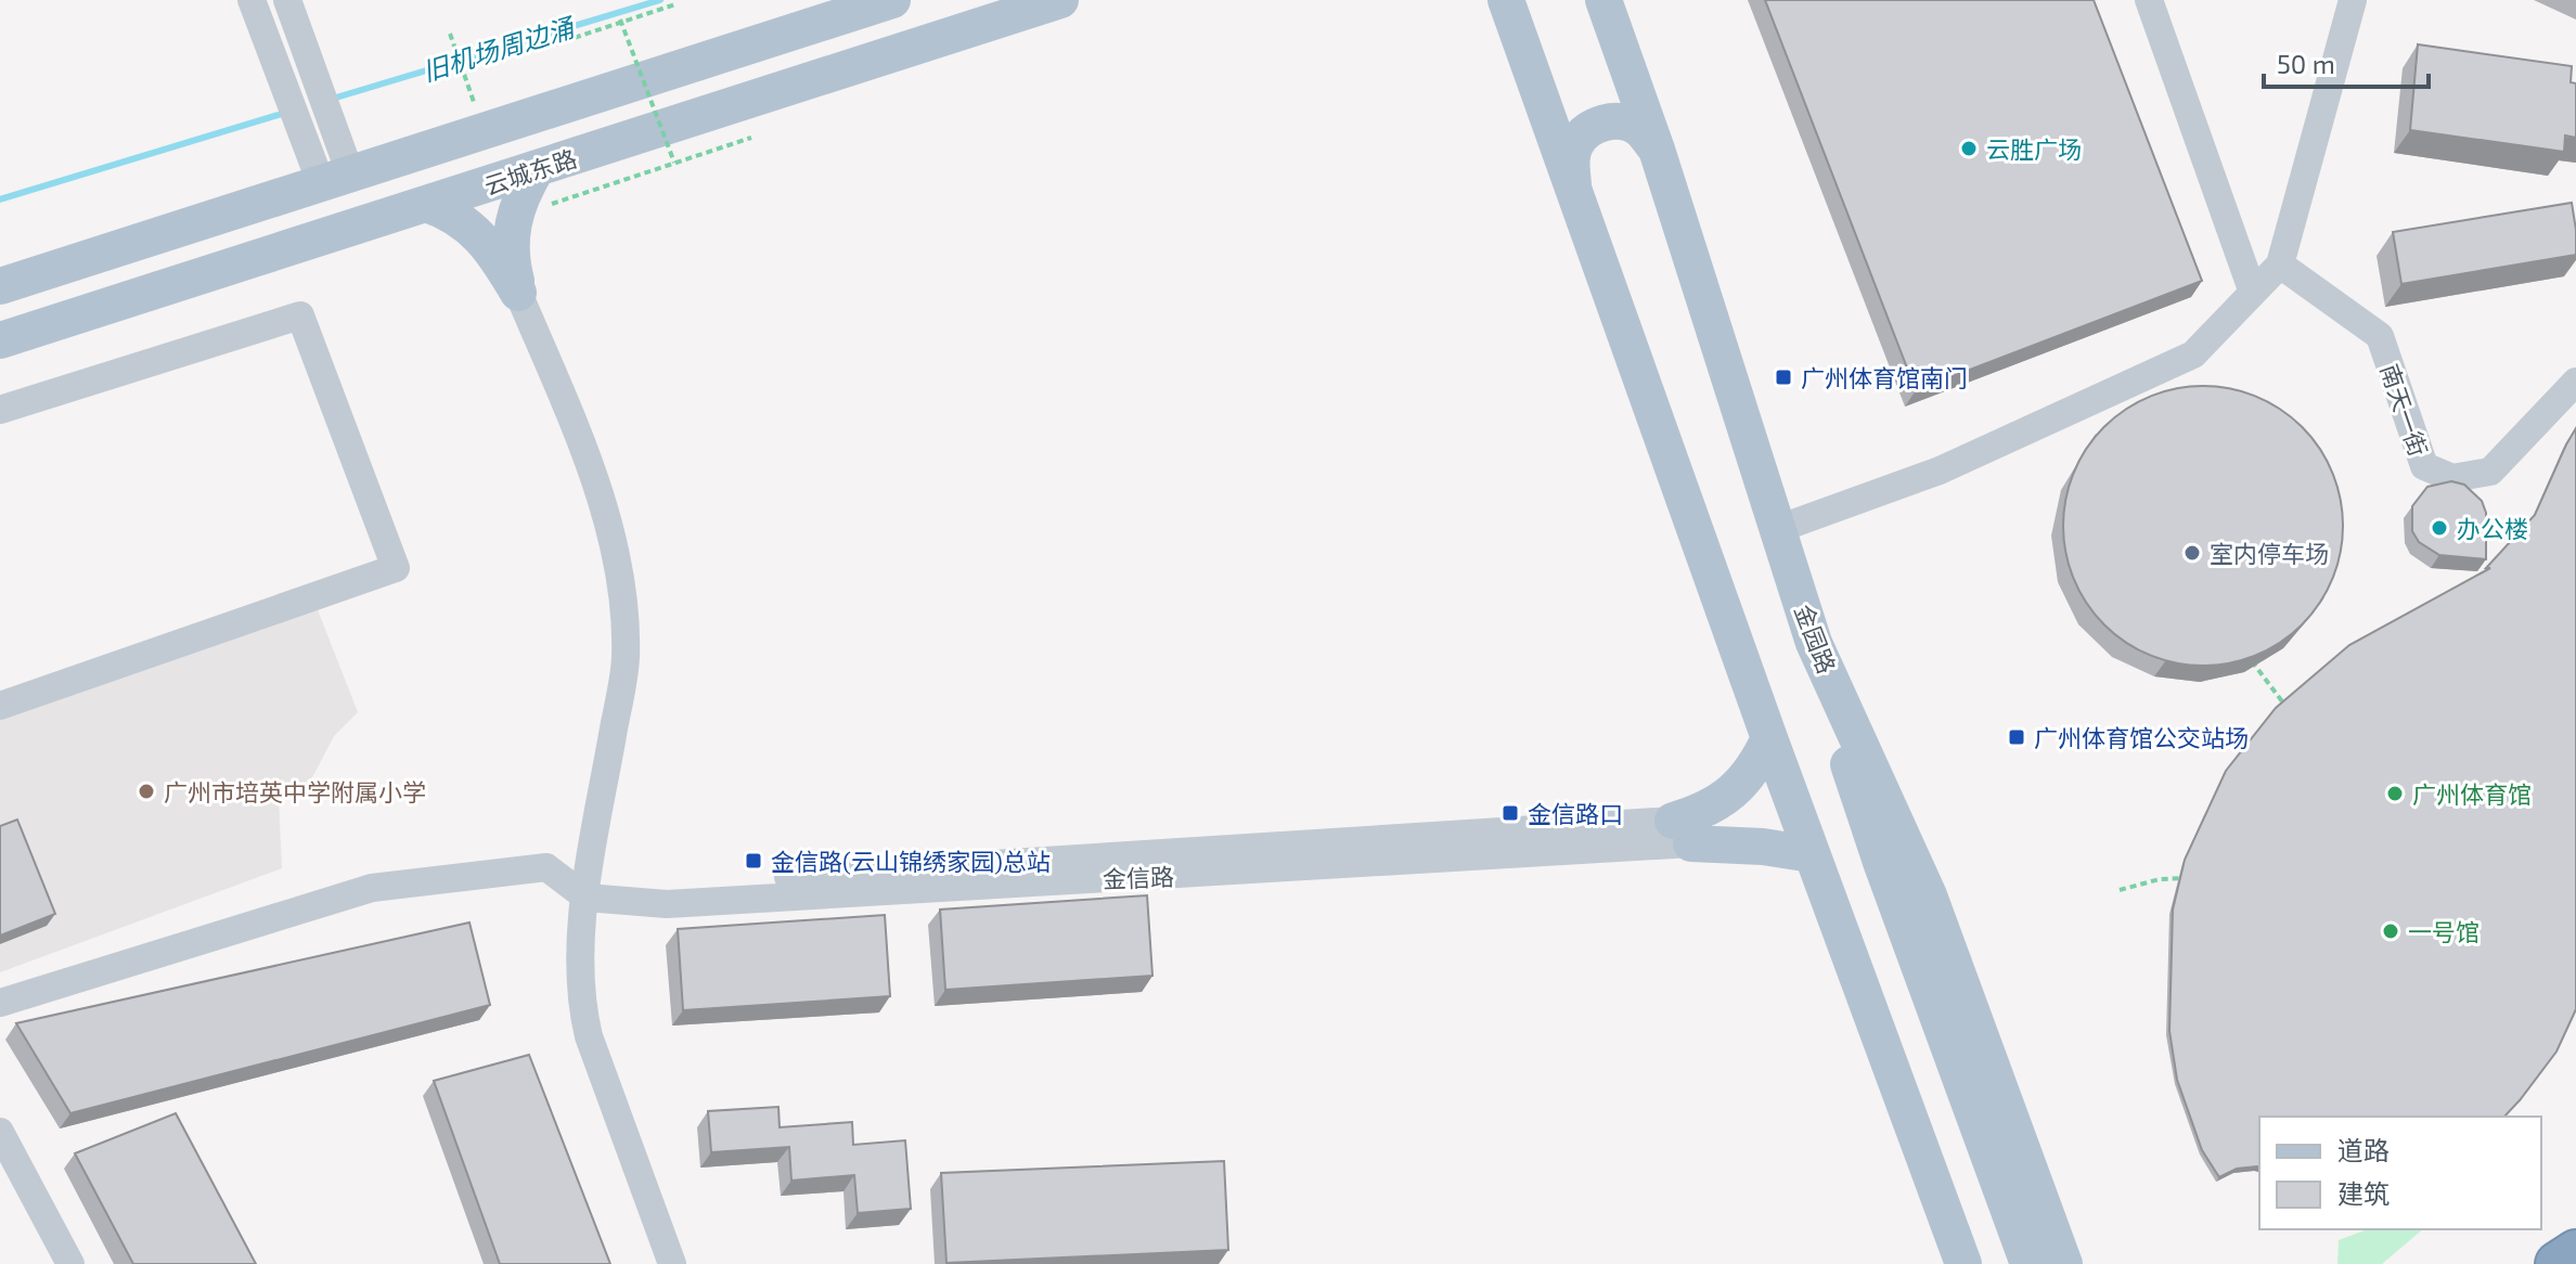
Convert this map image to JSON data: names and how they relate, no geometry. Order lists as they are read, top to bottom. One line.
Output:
{"streets":{"main road":["云城东路","金园路"],"street":["南天一街","金信路"]},"water":["旧机场周边涌"],"places":{"other":["云胜广场","办公楼","室内停车场","广州市培英中学附属小学","广州体育馆","一号馆"],"transit":["广州体育馆南门","广州体育馆公交站场","金信路口","金信路(云山锦绣家园)总站"]},"legend":["道路","建筑"],"scale_bar":"50 m"}
